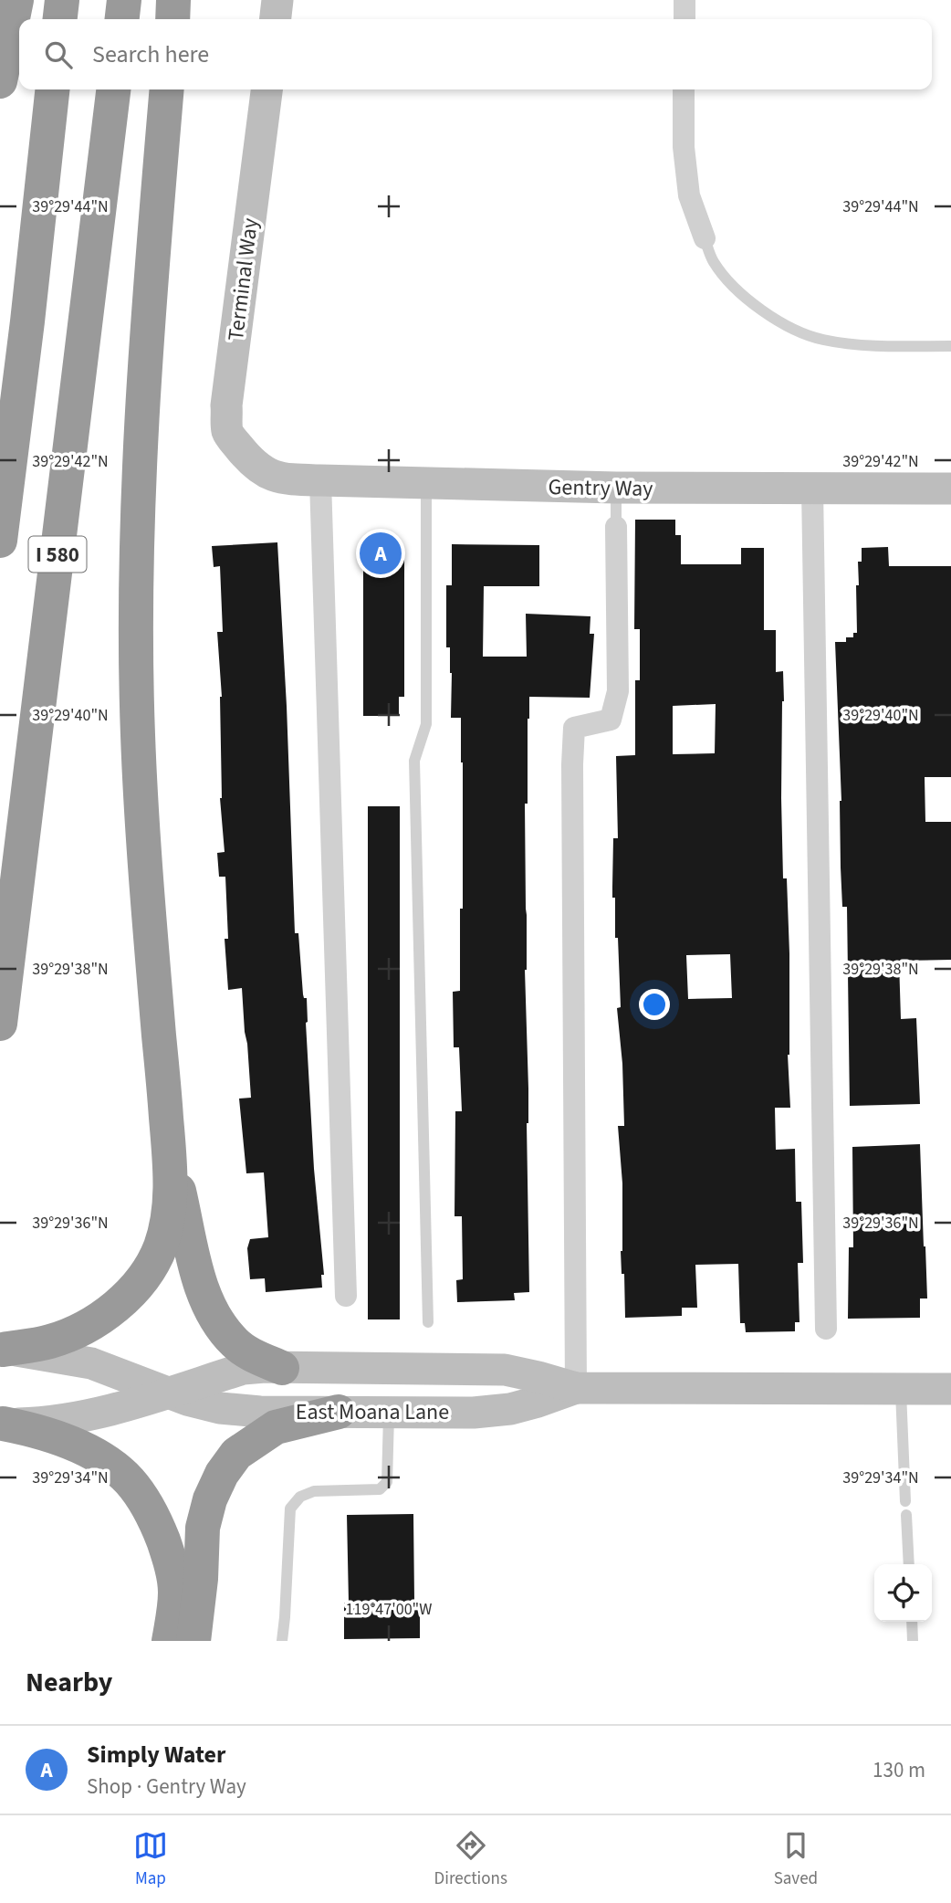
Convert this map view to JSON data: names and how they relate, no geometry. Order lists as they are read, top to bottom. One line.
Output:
{"streets":{"highway":["I 580"],"main road":["Terminal Way","Gentry Way","East Moana Lane"]},"crossings":[["Terminal Way","Gentry Way"]],"page":{"search":"Search here","pins":"A","heading":"Nearby","list":[{"mark":"A","name":"Simply Water","note":"Shop · Gentry Way","value":"130 m"}],"nav":["Map","Directions","Saved"]},"coordinates":["39°29'44\"N","39°29'42\"N","39°29'40\"N","39°29'38\"N","39°29'36\"N","39°29'34\"N","119°47'00\"W"]}
